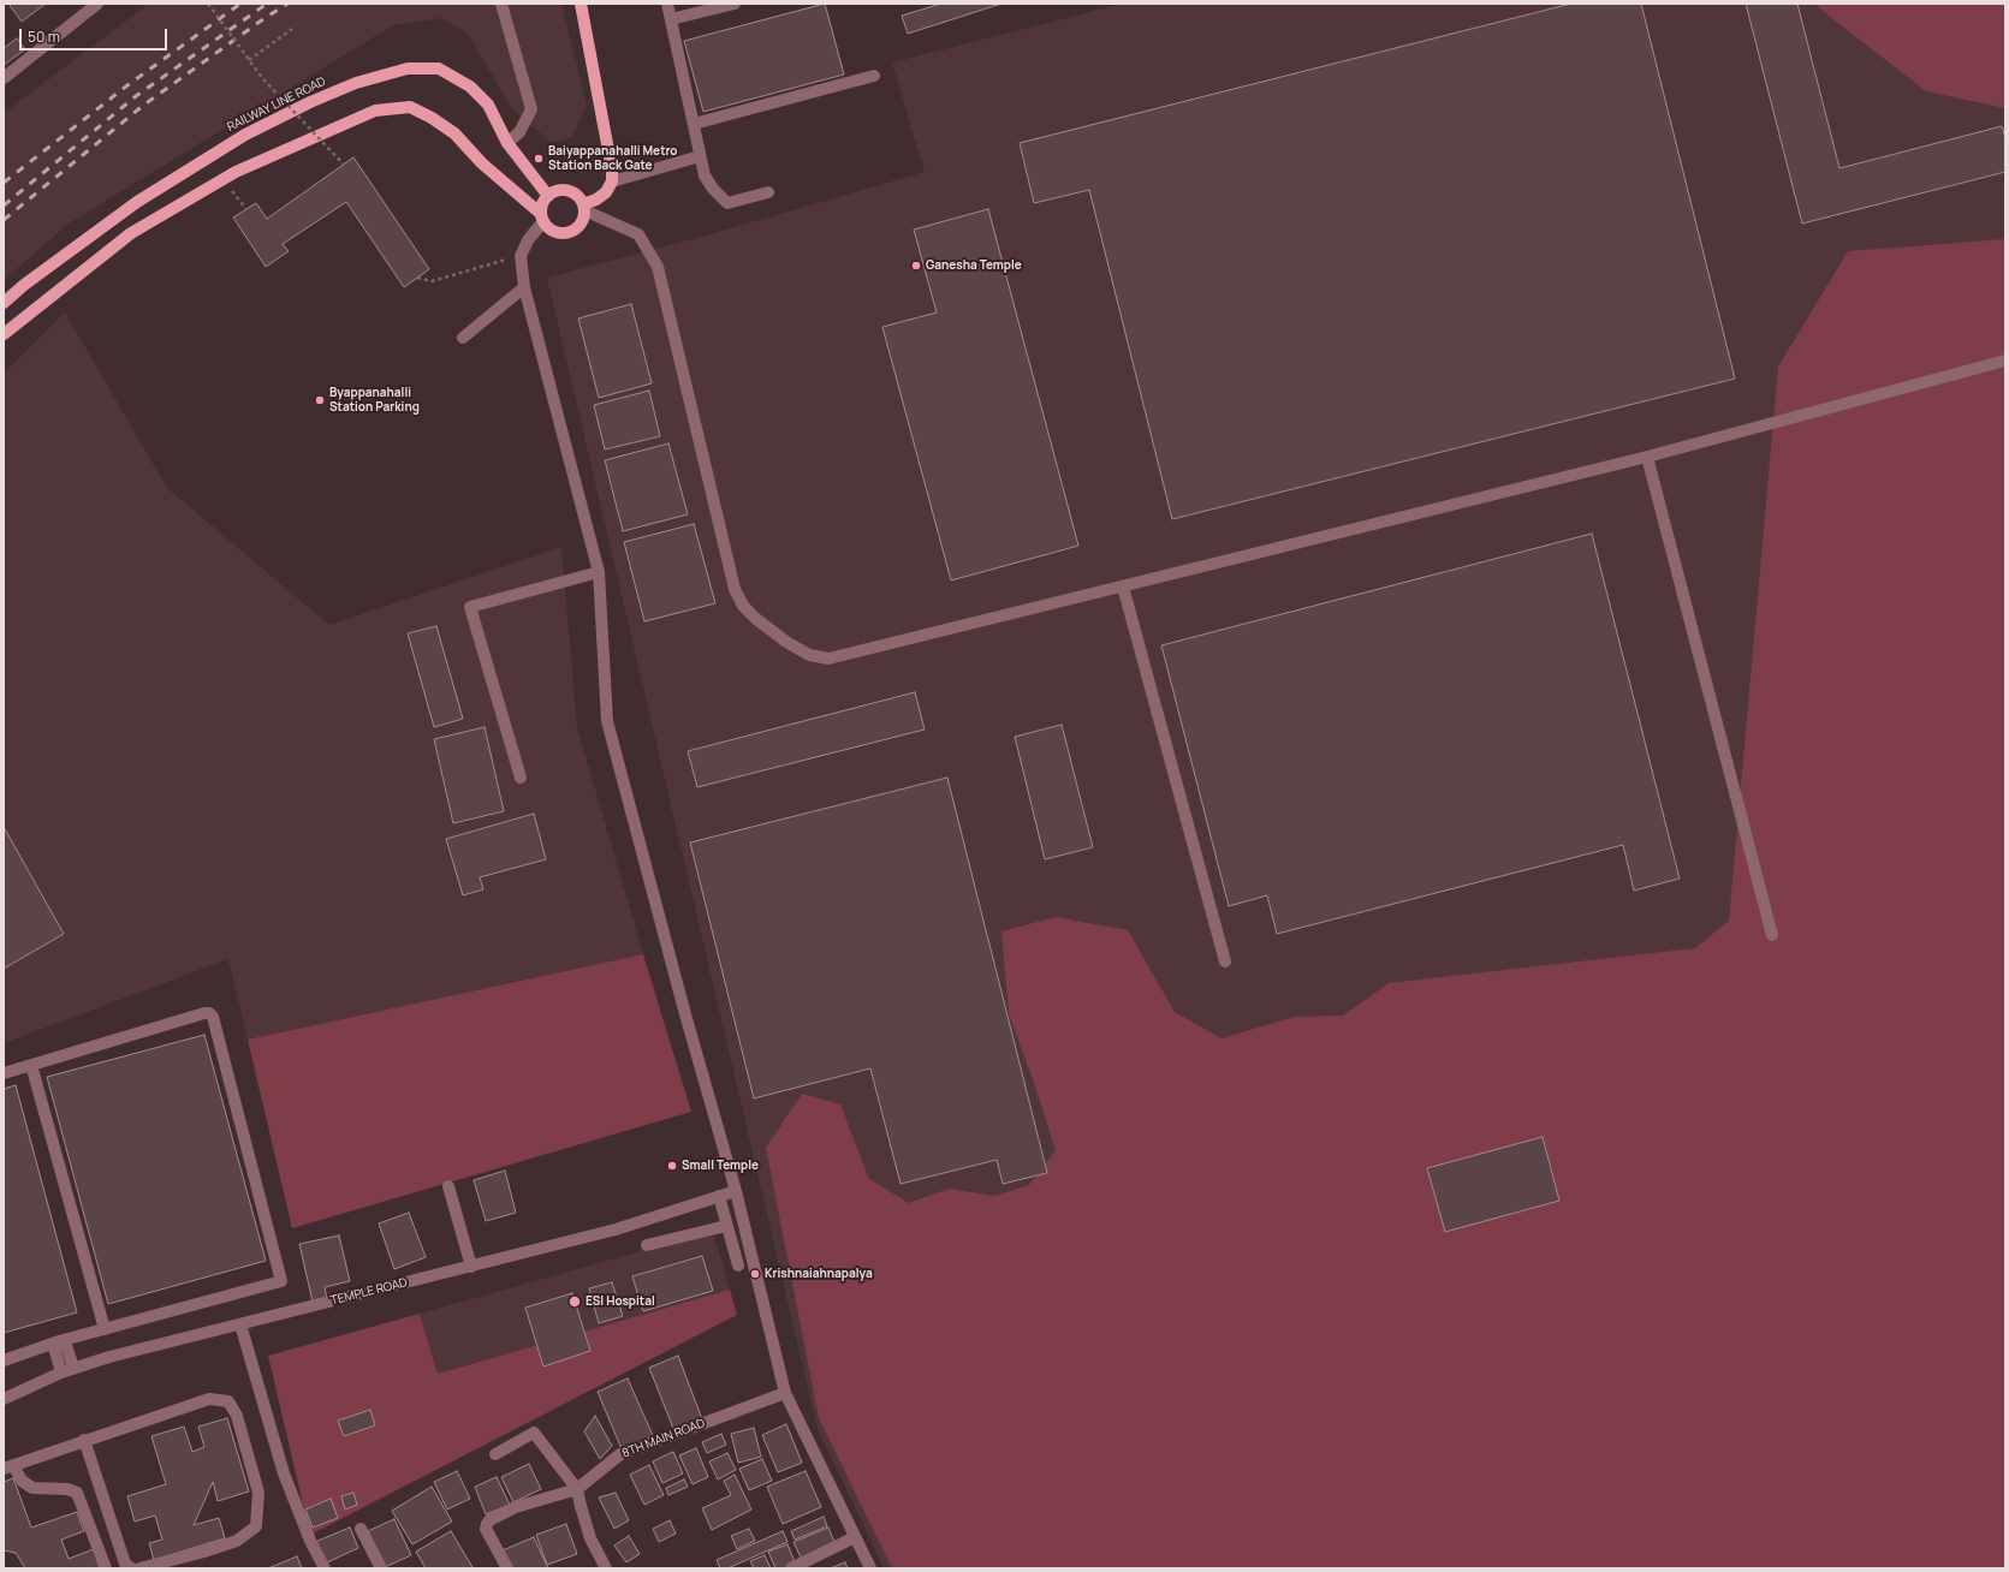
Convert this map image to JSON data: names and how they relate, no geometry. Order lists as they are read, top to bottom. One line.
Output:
{"streets":{"main road":["RAILWAY LINE ROAD"],"street":["TEMPLE ROAD","8TH MAIN ROAD"]},"places":["Baiyappanahalli Metro Station Back Gate","Ganesha Temple","Byappanahalli Station Parking","Small Temple","Krishnaiahnapalya","ESI Hospital"],"scale_bar":"50 m"}
